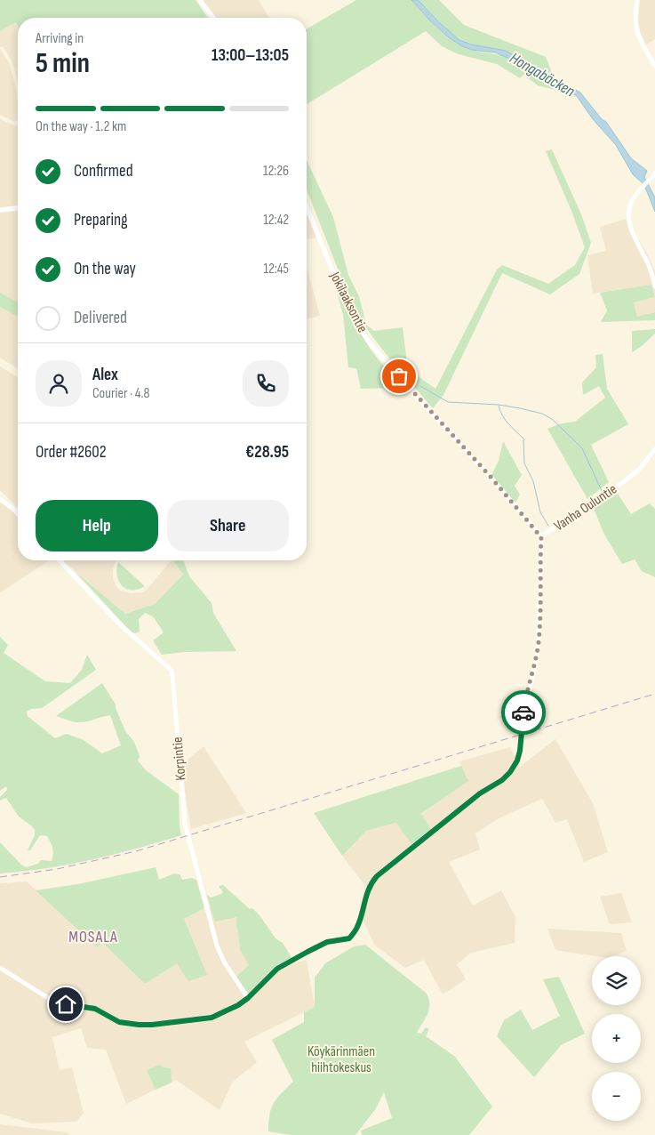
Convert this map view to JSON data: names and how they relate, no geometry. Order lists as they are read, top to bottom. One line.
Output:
{"streets":{"street":["Jokilaaksontie","Vanha Ouluntie","Korpintie"]},"crossings":[["Jokilaaksontie","Vanha Ouluntie"],["Vanha Ouluntie","Korpintie"]],"districts":["MOSALA"],"water":["Hongabäcken"],"parks":["Köykärinmäen hiihtokeskus"],"page":{"heading":["5 min","Arriving in","13:00–13:05"],"panel":["Alex","Courier · 4.8","Order #2602","€28.95"],"bar":"On the way · 1.2 km","list":[["Confirmed","12:26"],["Preparing","12:42"],["On the way","12:45"],"Delivered"],"buttons":["Help","Share"],"map_buttons":["+","−"]}}
